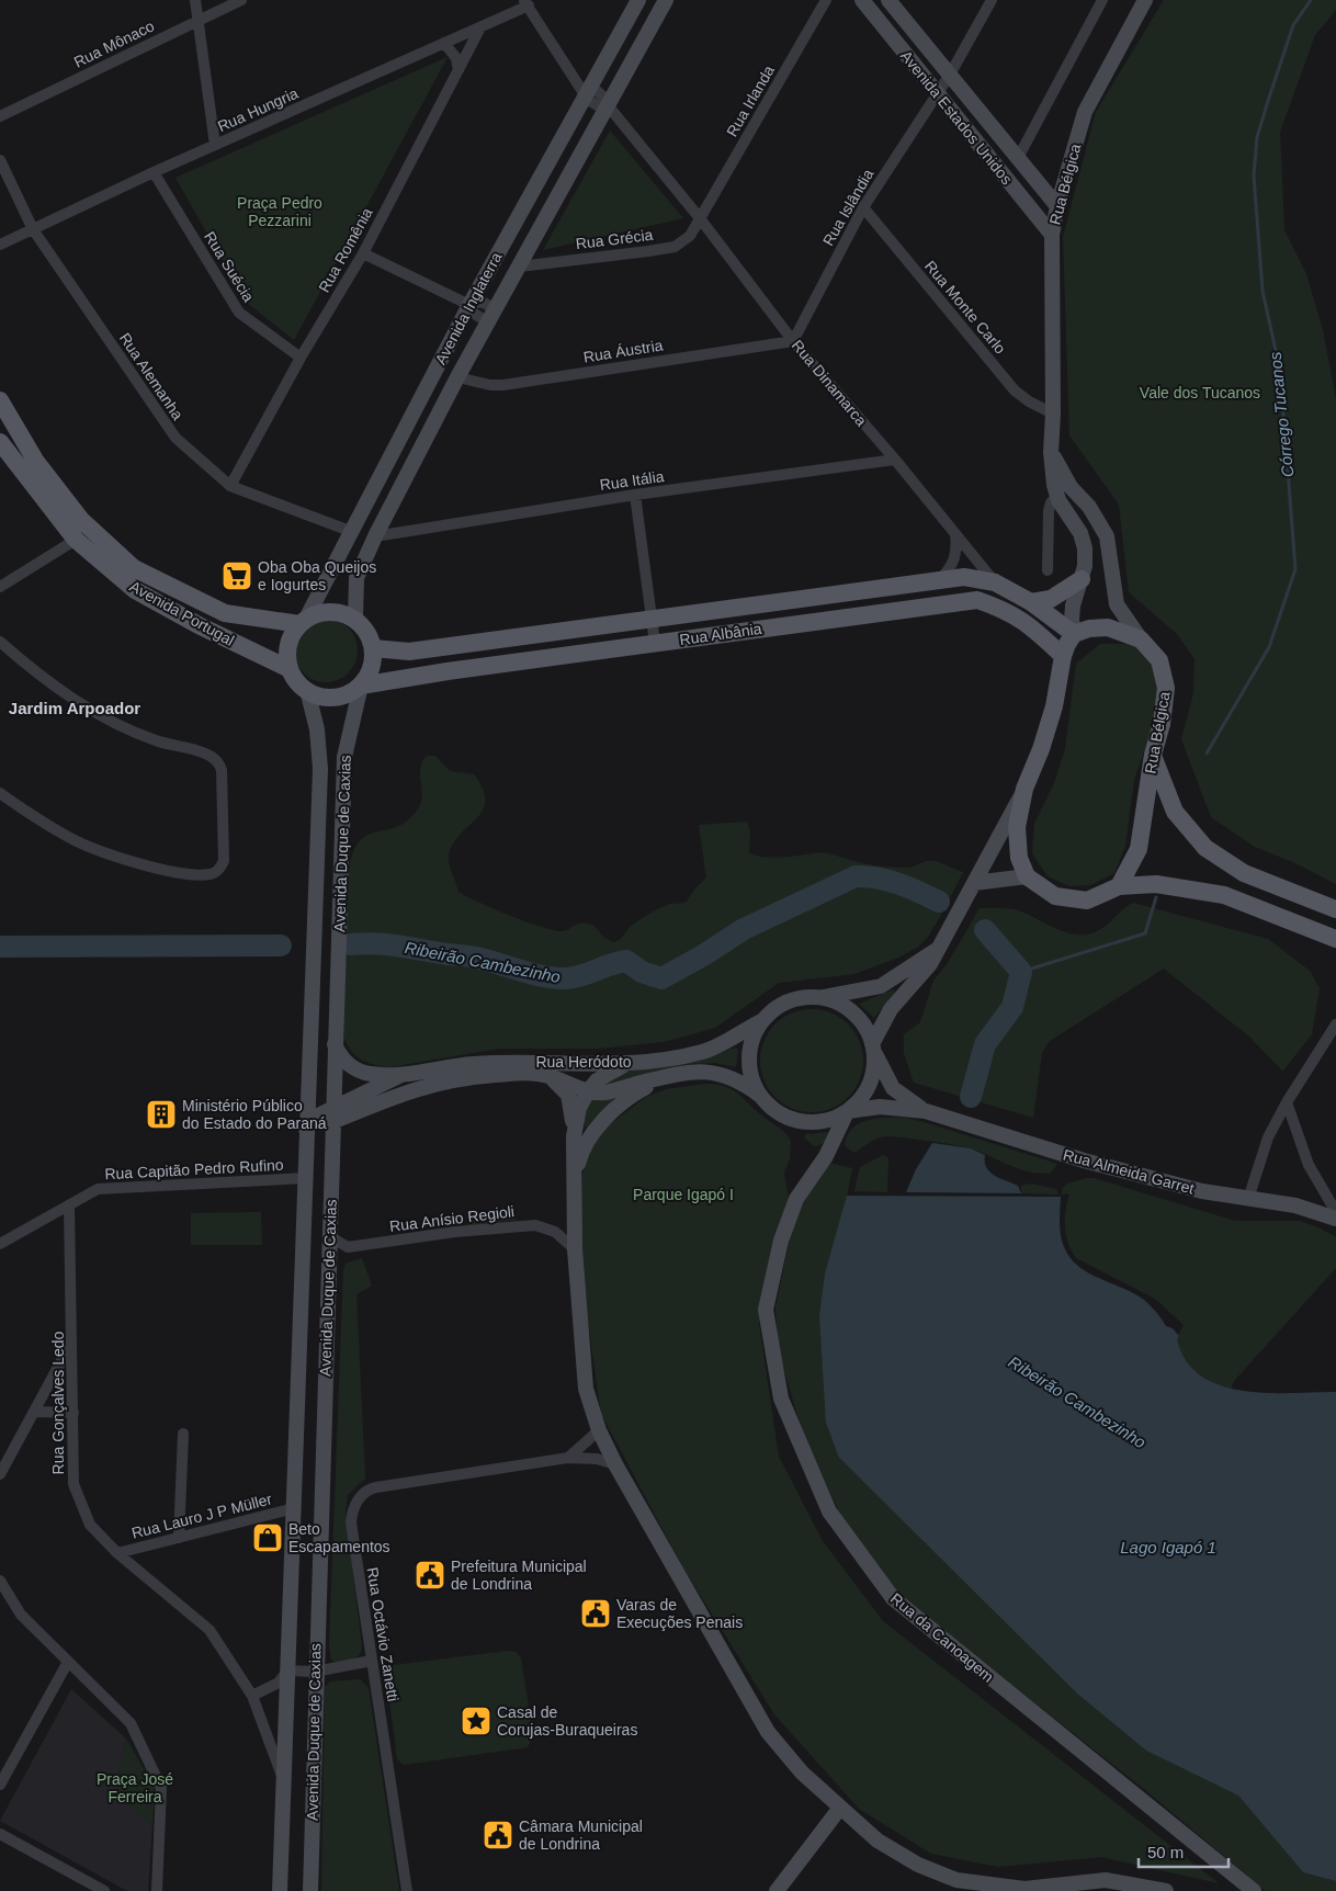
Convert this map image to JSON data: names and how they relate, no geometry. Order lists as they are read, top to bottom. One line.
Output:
{"streets":{"main road":["Avenida Estados Unidos","Rua Bélgica","Avenida Inglaterra","Rua Dinamarca","Avenida Portugal","Rua Albânia","Avenida Duque de Caxias","Rua Heródoto","Rua Almeida Garret","Rua da Canoagem"],"street":["Rua Mônaco","Rua Irlanda","Rua Hungria","Rua Islândia","Rua Grécia","Rua Romênia","Rua Suécia","Rua Monte Carlo","Rua Áustria","Rua Alemanha","Rua Itália","Rua Capitão Pedro Rufino","Rua Anísio Regioli","Rua Gonçalves Ledo","Rua Lauro J P Müller","Rua Octávio Zanetti"]},"crossings":[["Rua Irlanda","Rua Grécia"],["Rua Irlanda","Rua Dinamarca"],["Rua Hungria","Rua Romênia"],["Rua Hungria","Rua Suécia"],["Rua Hungria","Rua Alemanha"],["Rua Hungria","Rua Dinamarca"],["Avenida Estados Unidos","Rua Bélgica"],["Avenida Estados Unidos","Rua Islândia"],["Rua Bélgica","Rua Monte Carlo"],["Rua Bélgica","Rua Dinamarca"],["Rua Bélgica","Rua Albânia"],["Rua Bélgica","Rua Heródoto"],["Rua Bélgica","Rua Almeida Garret"],["Rua Bélgica","Rua da Canoagem"],["Rua Islândia","Rua Monte Carlo"],["Rua Islândia","Rua Áustria"],["Rua Islândia","Rua Dinamarca"],["Rua Grécia","Avenida Inglaterra"],["Rua Grécia","Rua Dinamarca"],["Rua Romênia","Rua Suécia"],["Rua Romênia","Rua Alemanha"],["Avenida Inglaterra","Rua Áustria"],["Avenida Inglaterra","Rua Alemanha"],["Avenida Inglaterra","Rua Dinamarca"],["Avenida Inglaterra","Rua Itália"],["Avenida Inglaterra","Avenida Portugal"],["Avenida Inglaterra","Rua Albânia"],["Avenida Inglaterra","Avenida Duque de Caxias"],["Rua Áustria","Rua Dinamarca"],["Rua Dinamarca","Rua Itália"],["Rua Dinamarca","Rua Albânia"],["Avenida Portugal","Rua Albânia"],["Avenida Portugal","Avenida Duque de Caxias"],["Rua Albânia","Avenida Duque de Caxias"],["Avenida Duque de Caxias","Rua Heródoto"],["Avenida Duque de Caxias","Rua Capitão Pedro Rufino"],["Avenida Duque de Caxias","Rua Anísio Regioli"],["Avenida Duque de Caxias","Rua Gonçalves Ledo"],["Avenida Duque de Caxias","Rua Lauro J P Müller"],["Rua Heródoto","Rua Almeida Garret"],["Rua Heródoto","Rua da Canoagem"],["Rua Capitão Pedro Rufino","Rua Gonçalves Ledo"],["Rua Almeida Garret","Rua da Canoagem"],["Rua Gonçalves Ledo","Rua Lauro J P Müller"]],"districts":["Jardim Arpoador"],"water":["Córrego Tucanos","Ribeirão Cambezinho","Lago Igapó 1"],"parks":["Praça Pedro Pezzarini","Vale dos Tucanos","Parque Igapó I","Praça José Ferreira"],"places":{"supermarket":["Oba Oba Queijos e Iogurtes"],"building":["Ministério Público do Estado do Paraná"],"shop":["Beto Escapamentos"],"public building":["Prefeitura Municipal de Londrina","Varas de Execuções Penais","Câmara Municipal de Londrina"],"place":["Casal de Corujas-Buraqueiras"]},"scale_bar":"50 m"}
